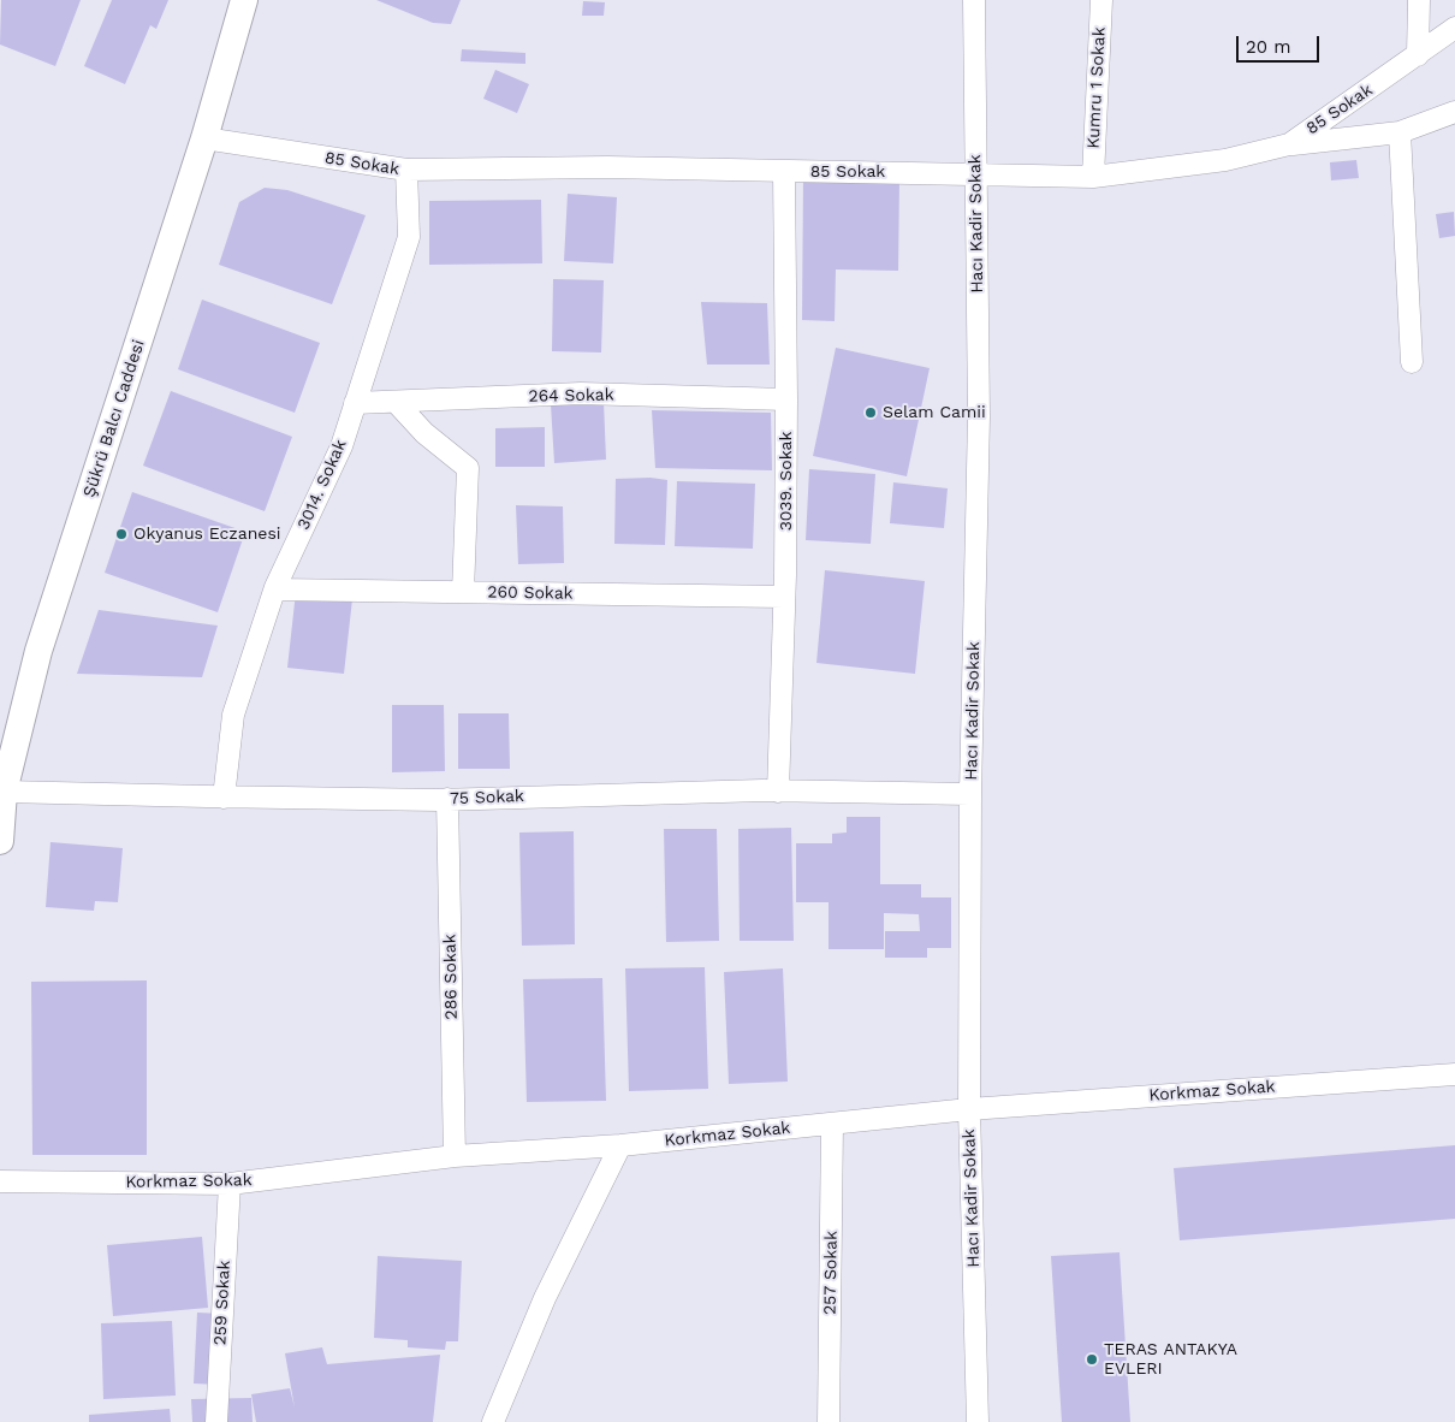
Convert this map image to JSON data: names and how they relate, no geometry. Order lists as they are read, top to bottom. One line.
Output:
{"streets":{"street":["Kumru 1 Sokak","85 Sokak","Hacı Kadir Sokak","264 Sokak","Şükrü Balcı Caddesi","3039. Sokak","3014. Sokak","260 Sokak","75 Sokak","286 Sokak","Korkmaz Sokak","257 Sokak","259 Sokak"]},"crossings":[["Kumru 1 Sokak","85 Sokak"],["85 Sokak","Hacı Kadir Sokak"],["85 Sokak","Şükrü Balcı Caddesi"],["85 Sokak","3039. Sokak"],["85 Sokak","3014. Sokak"],["Hacı Kadir Sokak","75 Sokak"],["Hacı Kadir Sokak","Korkmaz Sokak"],["264 Sokak","3039. Sokak"],["264 Sokak","3014. Sokak"],["Şükrü Balcı Caddesi","75 Sokak"],["3039. Sokak","260 Sokak"],["3039. Sokak","75 Sokak"],["3014. Sokak","260 Sokak"],["3014. Sokak","75 Sokak"],["75 Sokak","286 Sokak"],["286 Sokak","Korkmaz Sokak"],["Korkmaz Sokak","257 Sokak"],["Korkmaz Sokak","259 Sokak"]],"places":["Selam Camii","Okyanus Eczanesi","TERAS ANTAKYA EVLERI"],"scale_bar":"20 m"}
